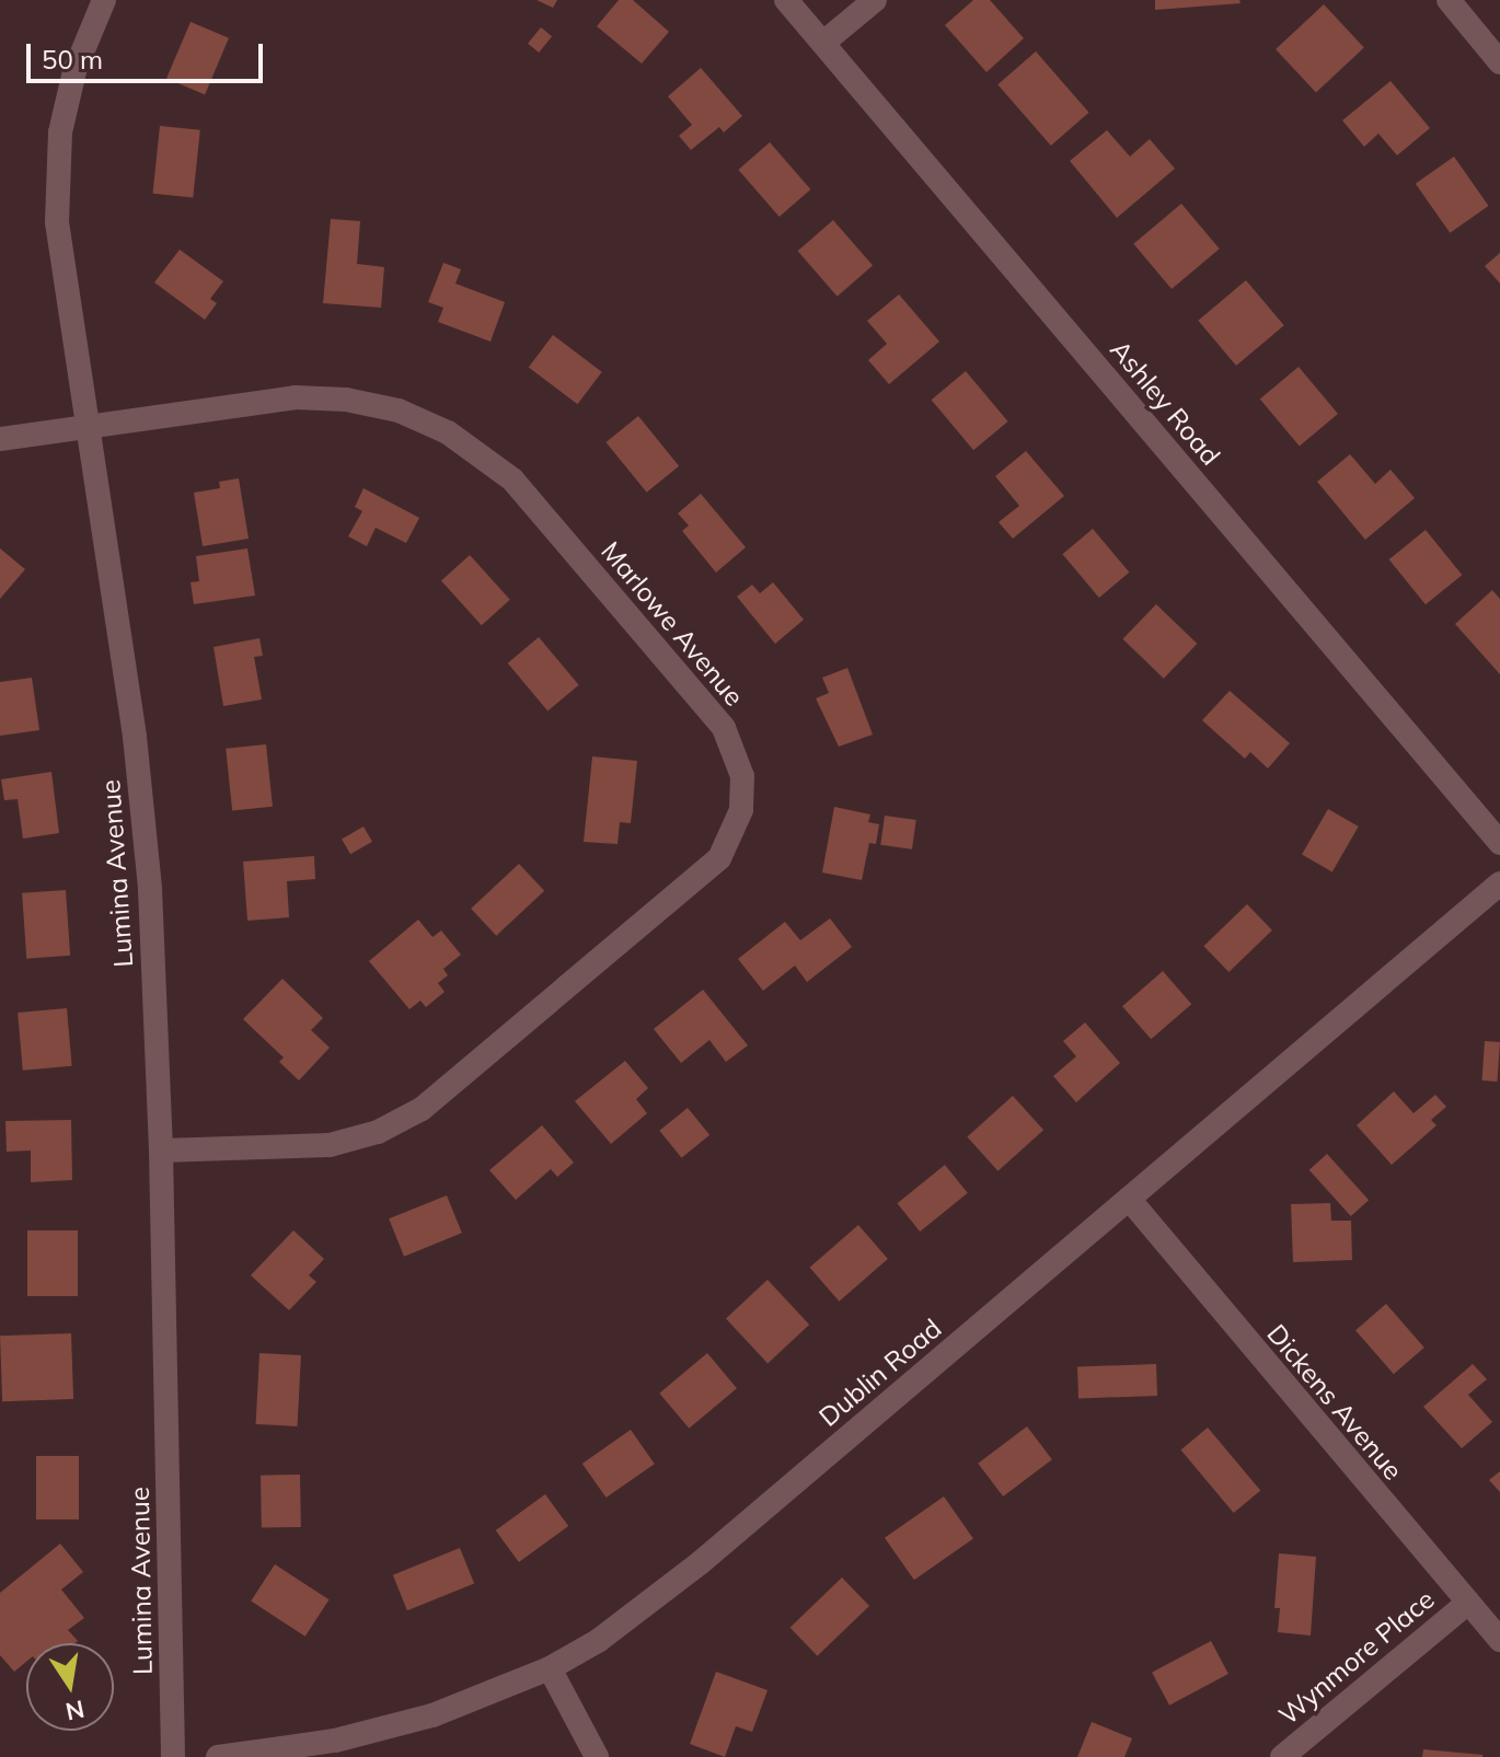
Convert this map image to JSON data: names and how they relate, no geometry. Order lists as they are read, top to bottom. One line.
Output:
{"streets":{"street":["Ashley Road","Marlowe Avenue","Lumina Avenue","Dublin Road","Dickens Avenue","Wynmore Place"]},"crossings":[["Marlowe Avenue","Lumina Avenue"],["Dublin Road","Dickens Avenue"],["Dickens Avenue","Wynmore Place"]],"scale_bar":"50 m","north":"bottom"}
